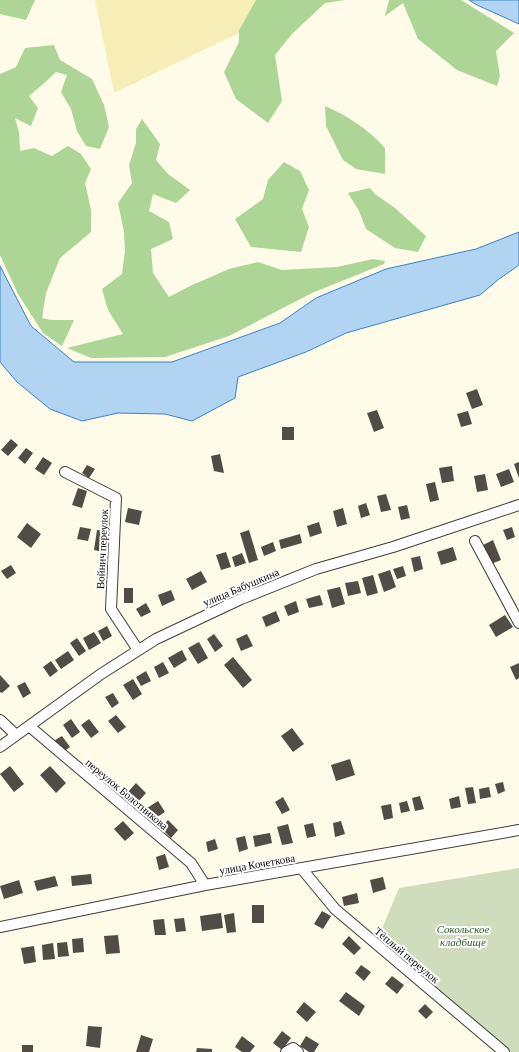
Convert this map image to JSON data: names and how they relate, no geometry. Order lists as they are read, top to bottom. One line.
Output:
{"streets":{"street":["Войнич переулок","улица Бабушкина","переулок Болотникова","улица Кочеткова","Тёплый переулок"]},"crossings":[["Войнич переулок","улица Бабушкина"],["улица Бабушкина","переулок Болотникова"],["переулок Болотникова","улица Кочеткова"],["улица Кочеткова","Тёплый переулок"]],"parks":["Сокольское кладбище"]}
